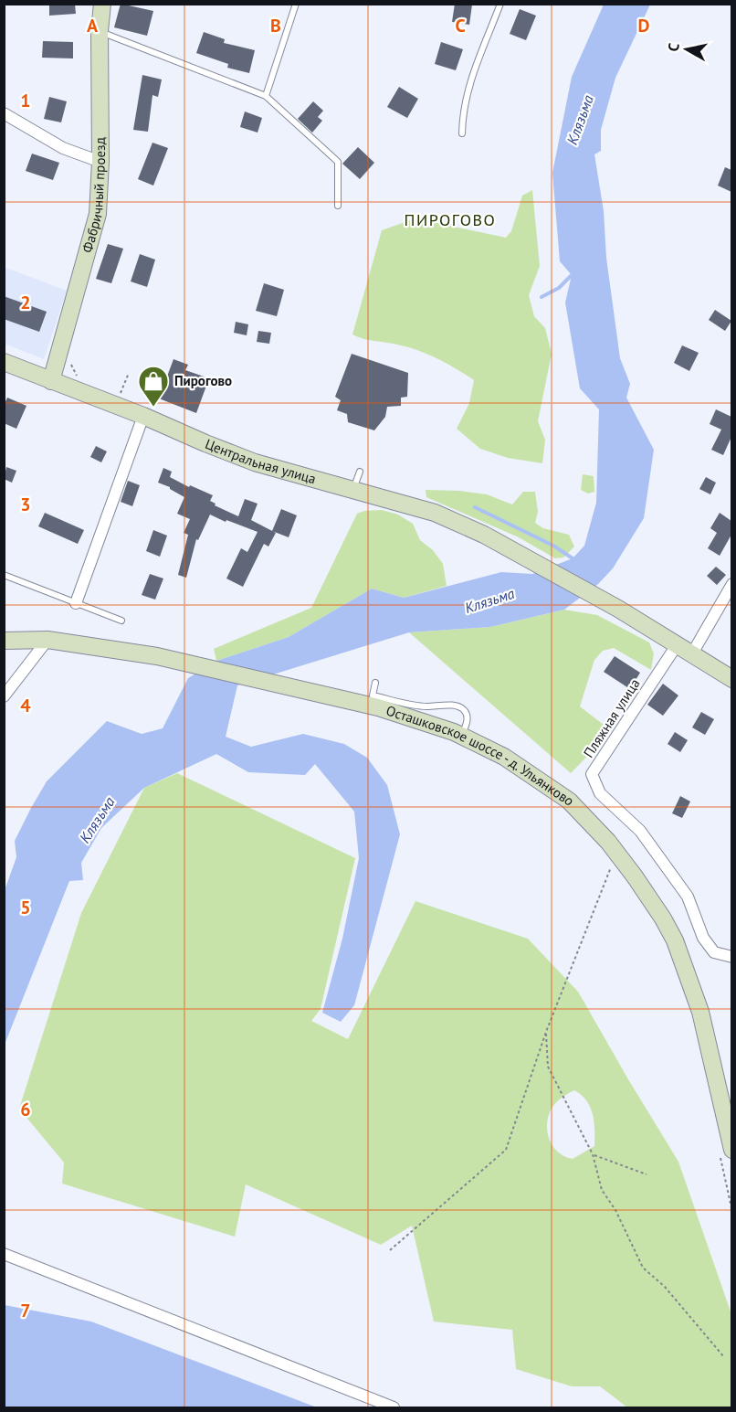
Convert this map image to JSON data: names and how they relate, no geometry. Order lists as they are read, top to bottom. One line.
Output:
{"streets":{"street":["Фабричный проезд","Центральная улица","Пляжная улица","Осташковское шоссе - д. Ульянково"]},"crossings":[["Фабричный проезд","Центральная улица"],["Центральная улица","Пляжная улица"]],"districts":["ПИРОГОВО"],"water":["Клязьма"],"places":{"shop":["Пирогово"]},"north":"left","grid":{"columns":["A","B","C","D"],"rows":["1","2","3","4","5","6","7"]}}
